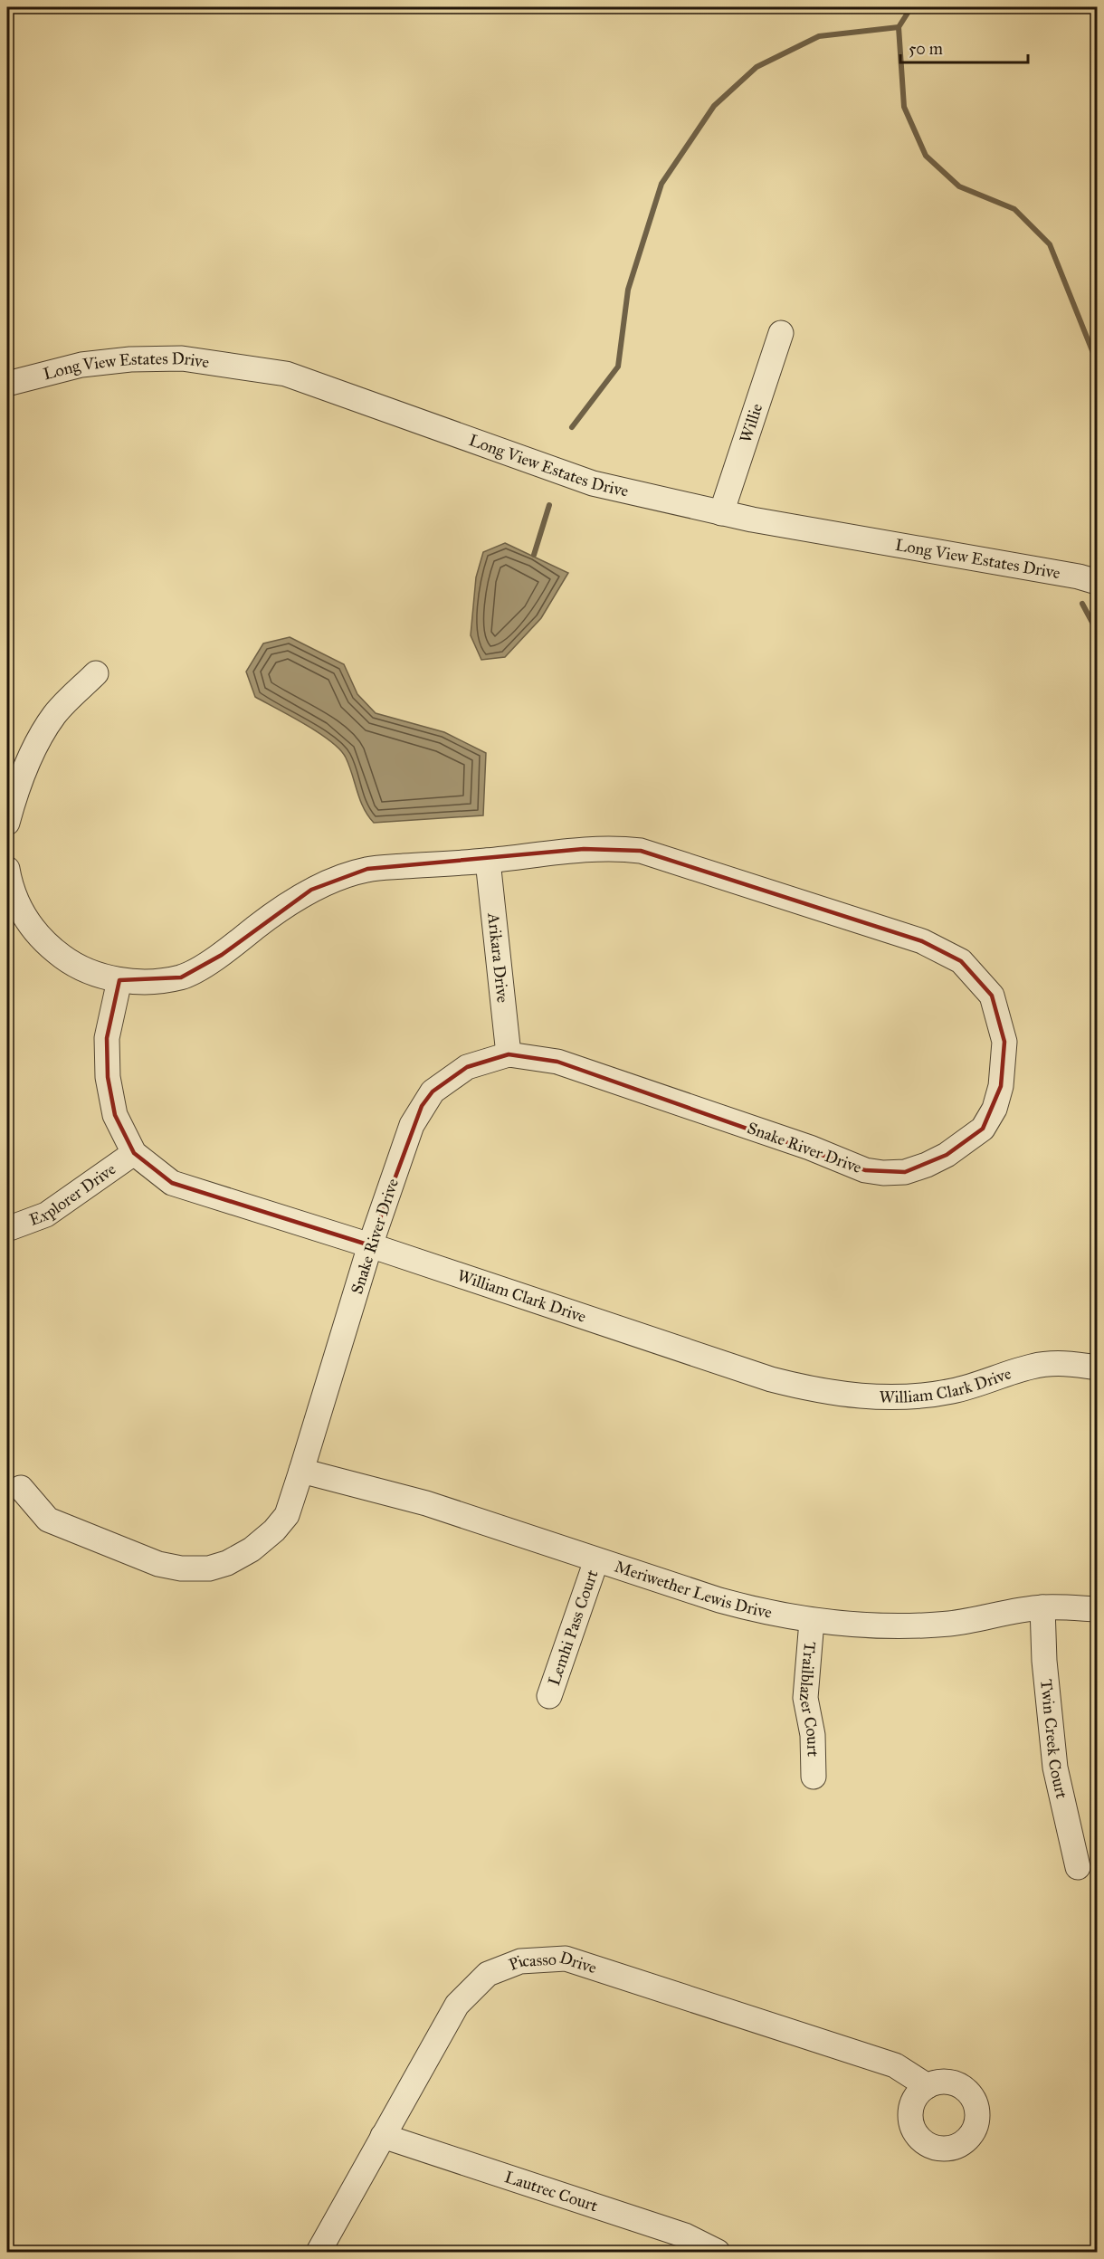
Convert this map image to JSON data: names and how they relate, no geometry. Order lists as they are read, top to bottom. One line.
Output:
{"streets":{"street":["Long View Estates Drive","Willie","Arikara Drive","Snake River Drive","Explorer Drive","William Clark Drive","Meriwether Lewis Drive","Lemhi Pass Court","Trailblazer Court","Twin Creek Court","Picasso Drive","Lautrec Court"]},"crossings":[["Long View Estates Drive","Willie"],["Arikara Drive","Snake River Drive"],["Snake River Drive","William Clark Drive"],["Snake River Drive","Meriwether Lewis Drive"],["Explorer Drive","William Clark Drive"],["Meriwether Lewis Drive","Lemhi Pass Court"],["Meriwether Lewis Drive","Trailblazer Court"],["Meriwether Lewis Drive","Twin Creek Court"],["Picasso Drive","Lautrec Court"]],"scale_bar":"50 m"}
